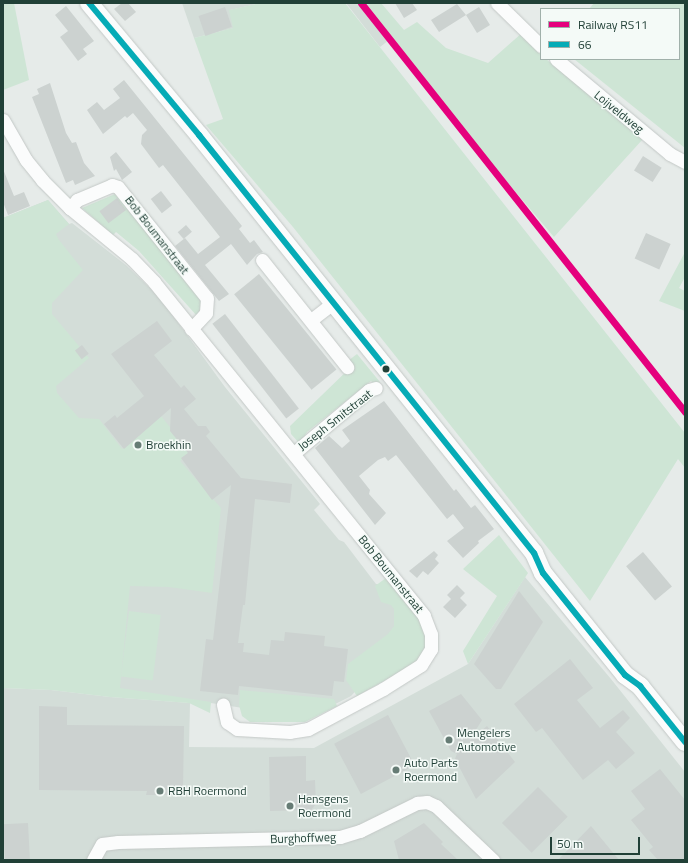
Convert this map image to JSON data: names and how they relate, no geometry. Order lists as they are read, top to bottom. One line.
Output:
{"streets":{"street":["Loijveldweg","Bob Boumanstraat","Joseph Smitstraat","Burghoffweg"]},"crossings":[["Bob Boumanstraat","Joseph Smitstraat"]],"places":["Broekhin","Mengelers Automotive","Auto Parts Roermond","RBH Roermond","Hensgens Roermond"],"lines":["rail line RS11","transit line 66"],"legend":["Railway RS11","66"],"scale_bar":"50 m"}
